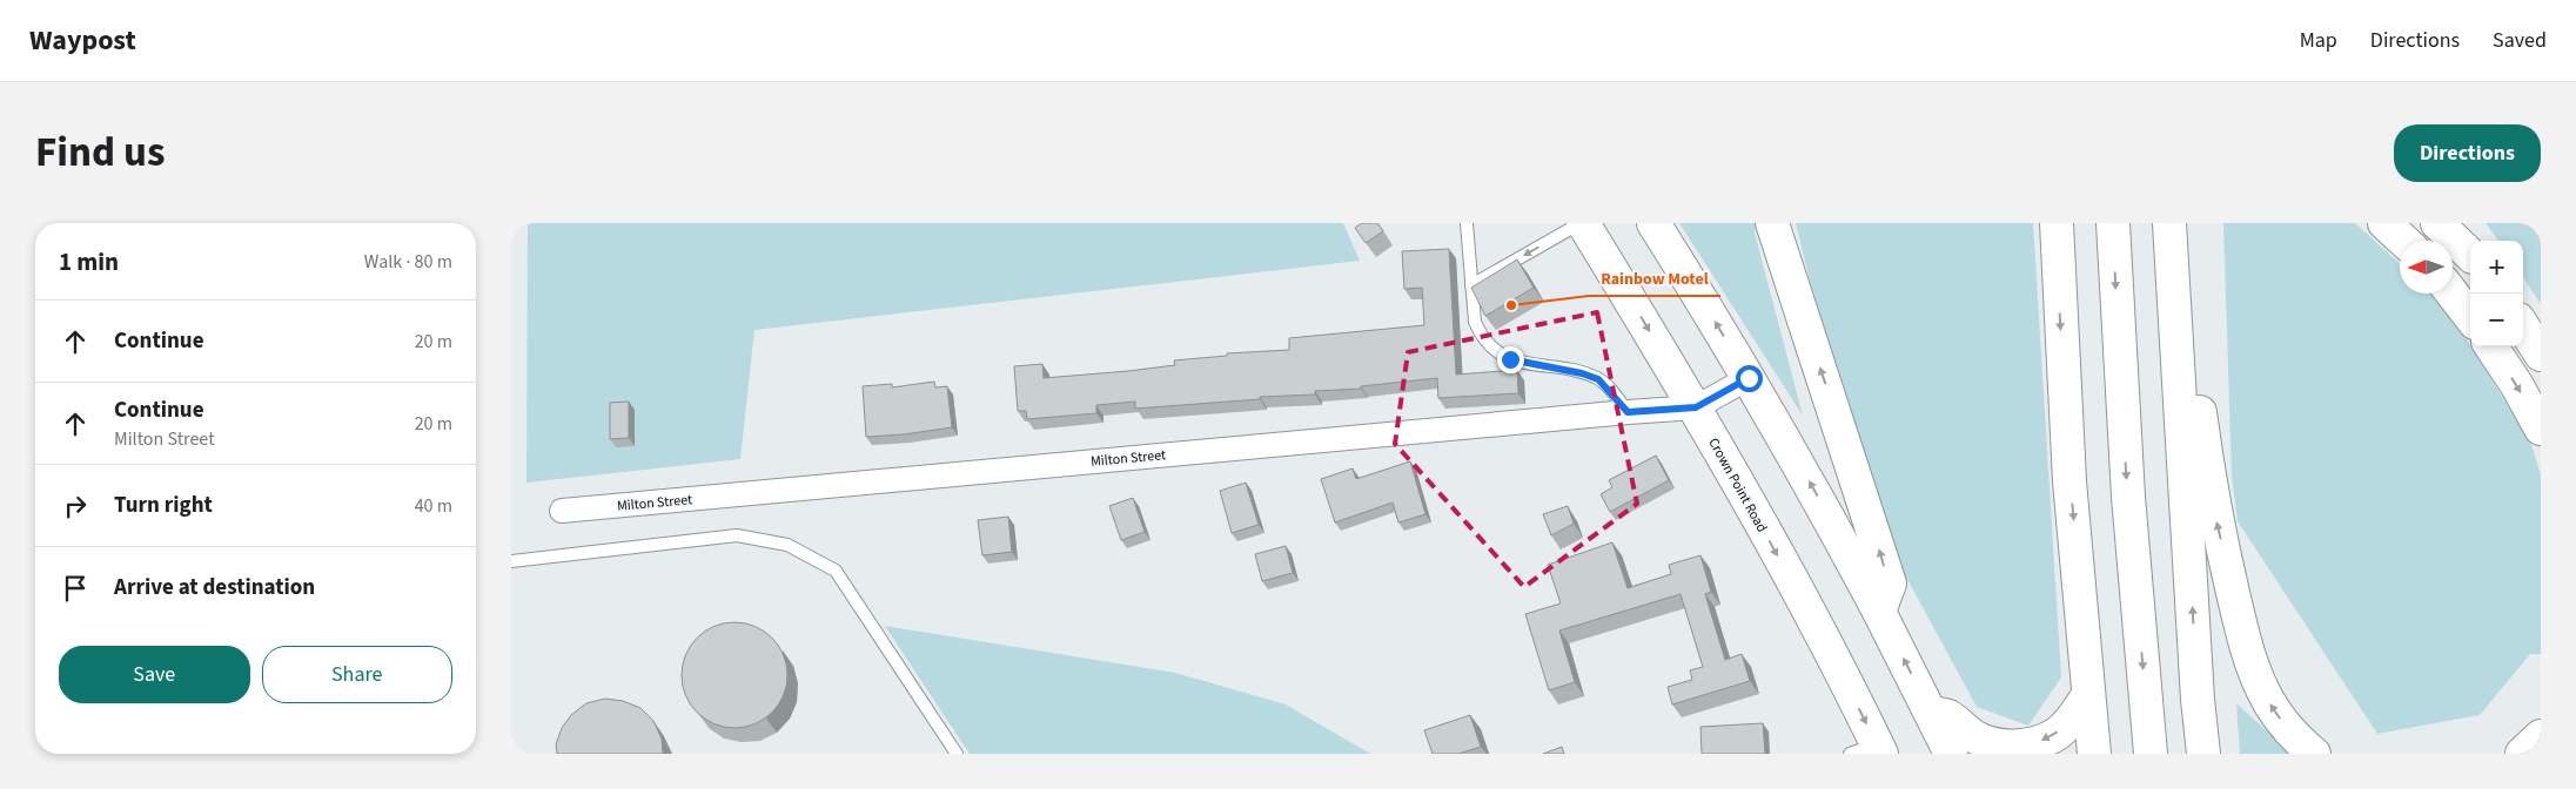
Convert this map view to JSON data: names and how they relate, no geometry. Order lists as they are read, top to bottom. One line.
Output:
{"streets":{"highway":["Crown Point Road"],"street":["Milton Street"]},"crossings":[["Milton Street","Crown Point Road"]],"places":["Rainbow Motel"],"north":"left","page":{"header":"Waypost","nav":["Map","Directions","Saved"],"title":"Find us","buttons":["Directions",["Save","Share"]],"heading":["1 min","Walk · 80 m"],"map_buttons":["+","−"],"list":[["Continue","20 m"],["Continue","Milton Street","20 m"],["Turn right","40 m"],"Arrive at destination"]}}
